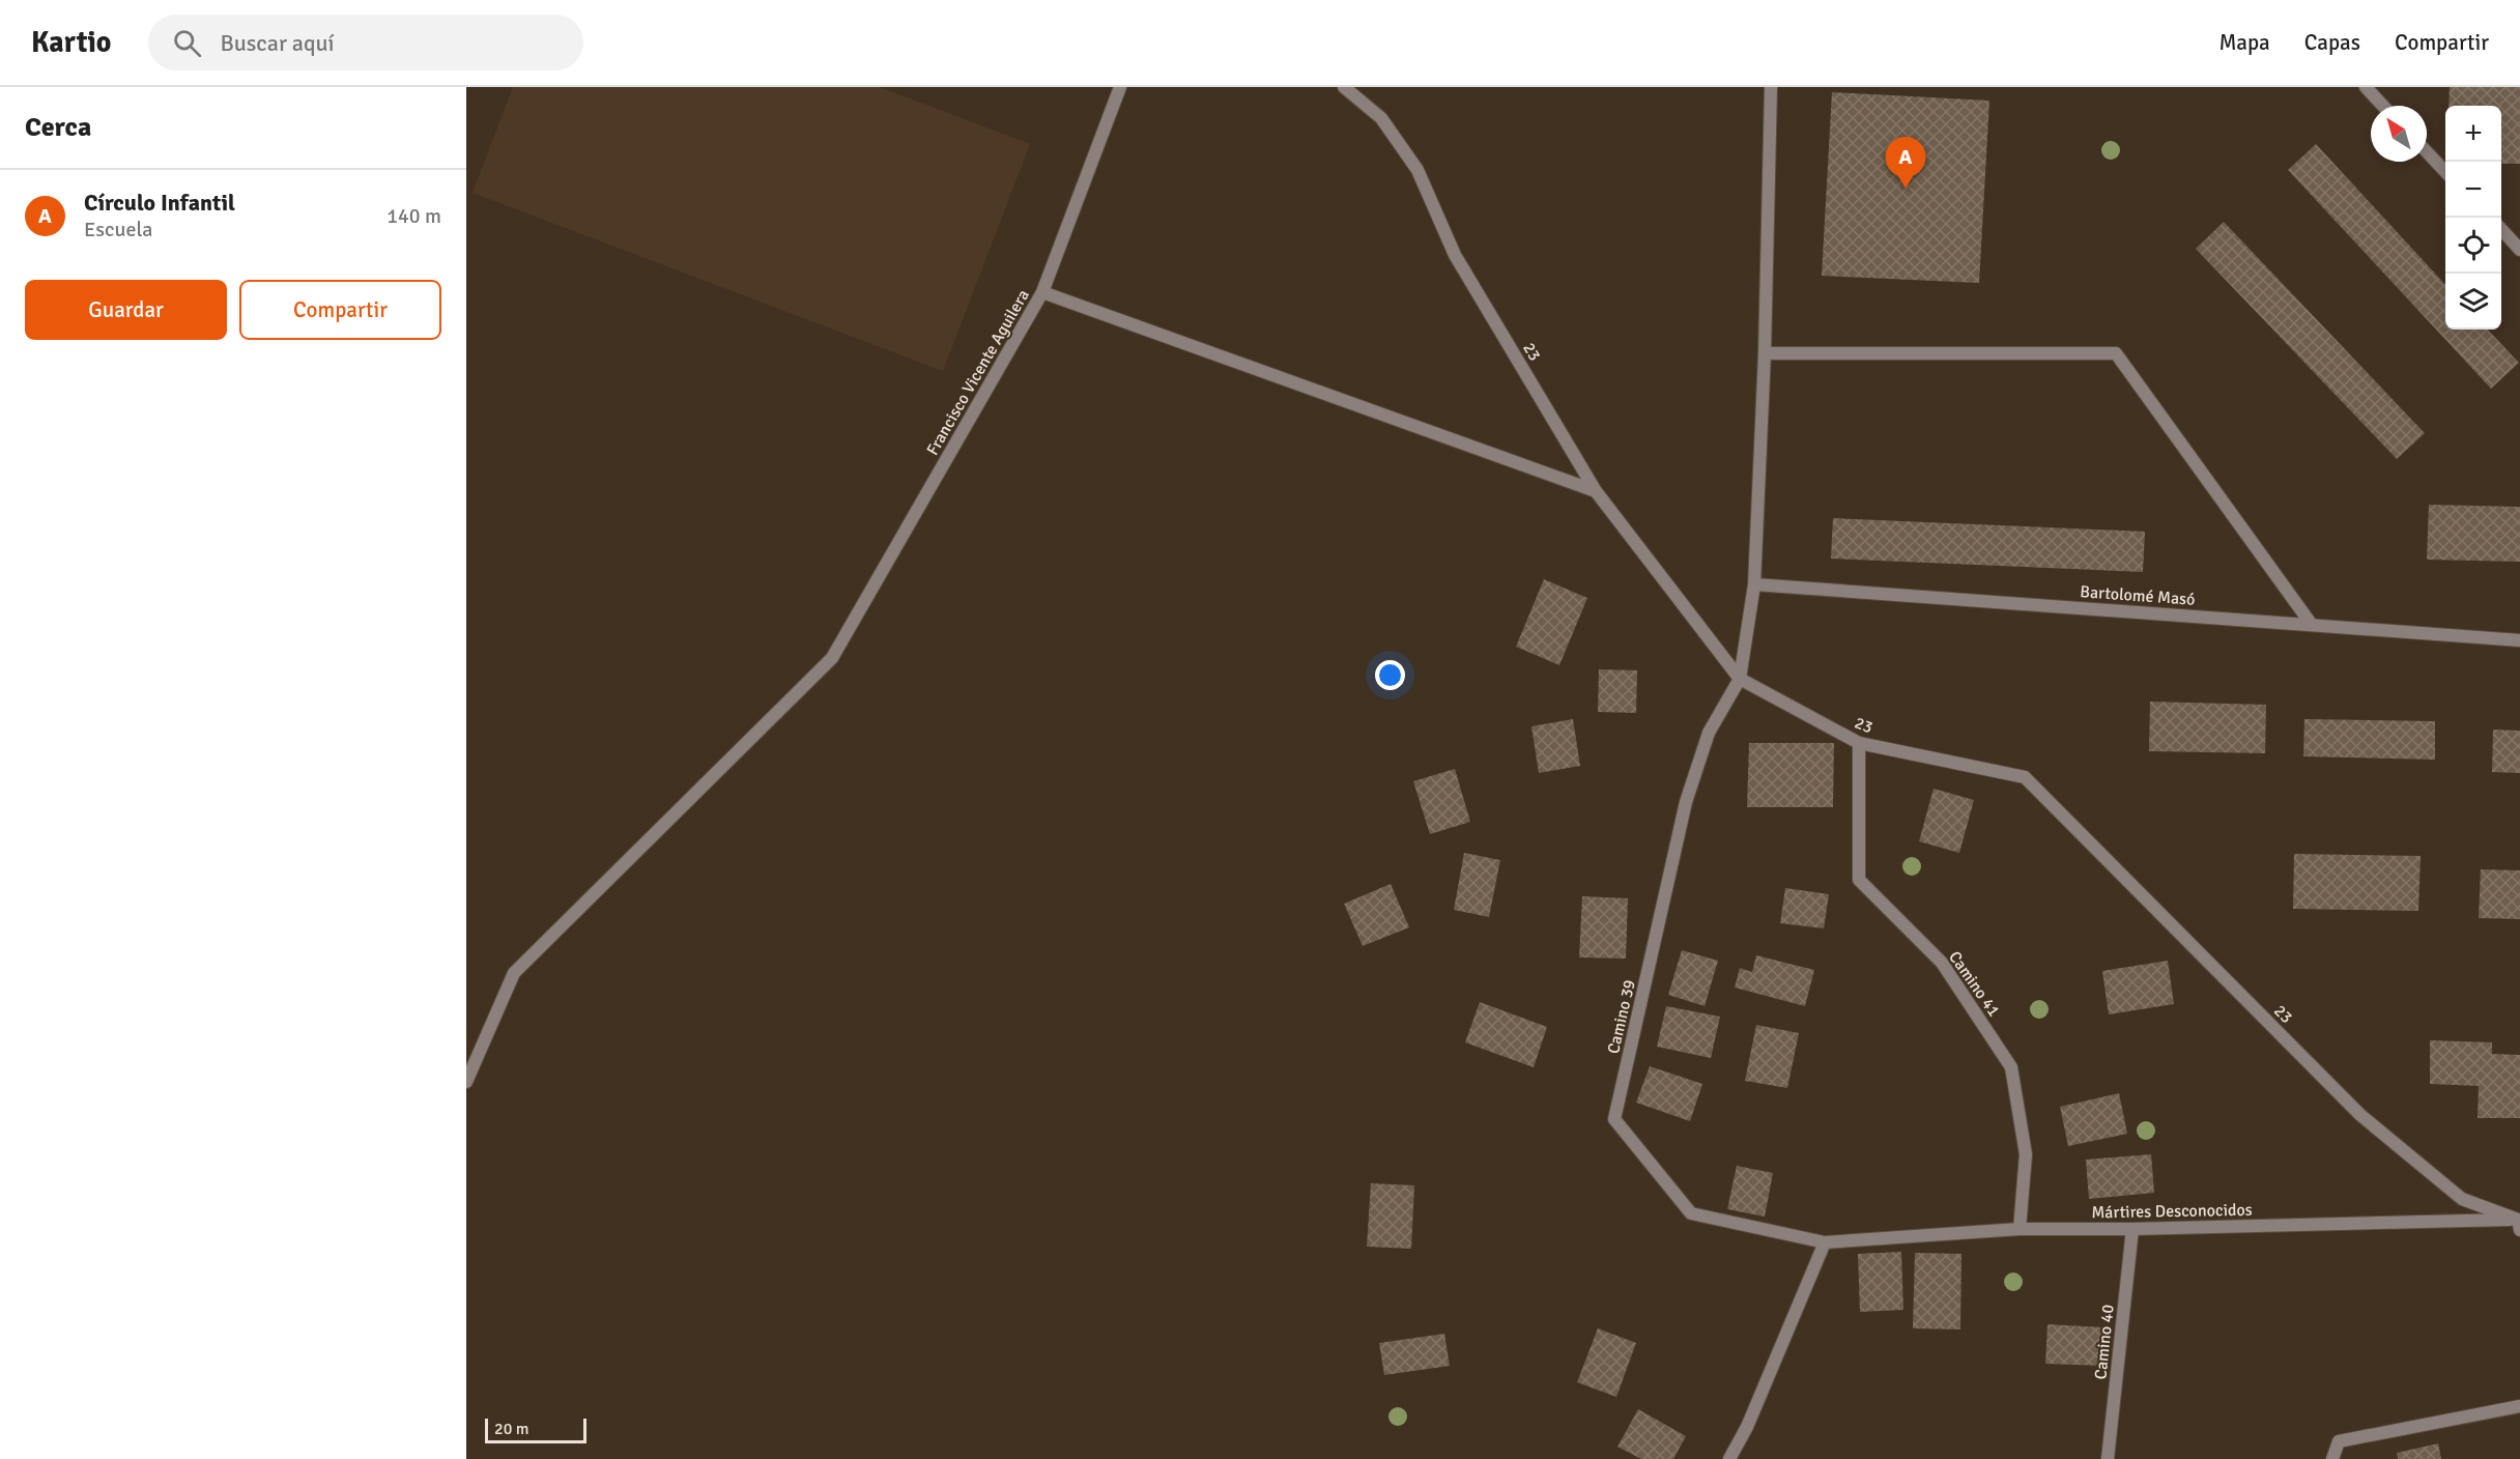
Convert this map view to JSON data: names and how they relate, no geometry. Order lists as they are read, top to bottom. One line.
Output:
{"streets":{"street":["23","Francisco Vicente Aguilera","Bartolomé Masó","Camino 41","Camino 39","Mártires Desconocidos","Camino 40"]},"crossings":[["23","Camino 41"],["23","Camino 39"],["23","Mártires Desconocidos"],["Camino 41","Mártires Desconocidos"],["Camino 39","Mártires Desconocidos"],["Mártires Desconocidos","Camino 40"]],"scale_bar":"20 m","north":"top left","page":{"header":"Kartio","search":"Buscar aquí","nav":["Mapa","Capas","Compartir"],"heading":"Cerca","map_buttons":["+","−"],"pins":"A","list":[{"mark":"A","name":"Círculo Infantil","note":"Escuela","value":"140 m"}],"buttons":["Guardar","Compartir"],"scale":"20 m"}}
